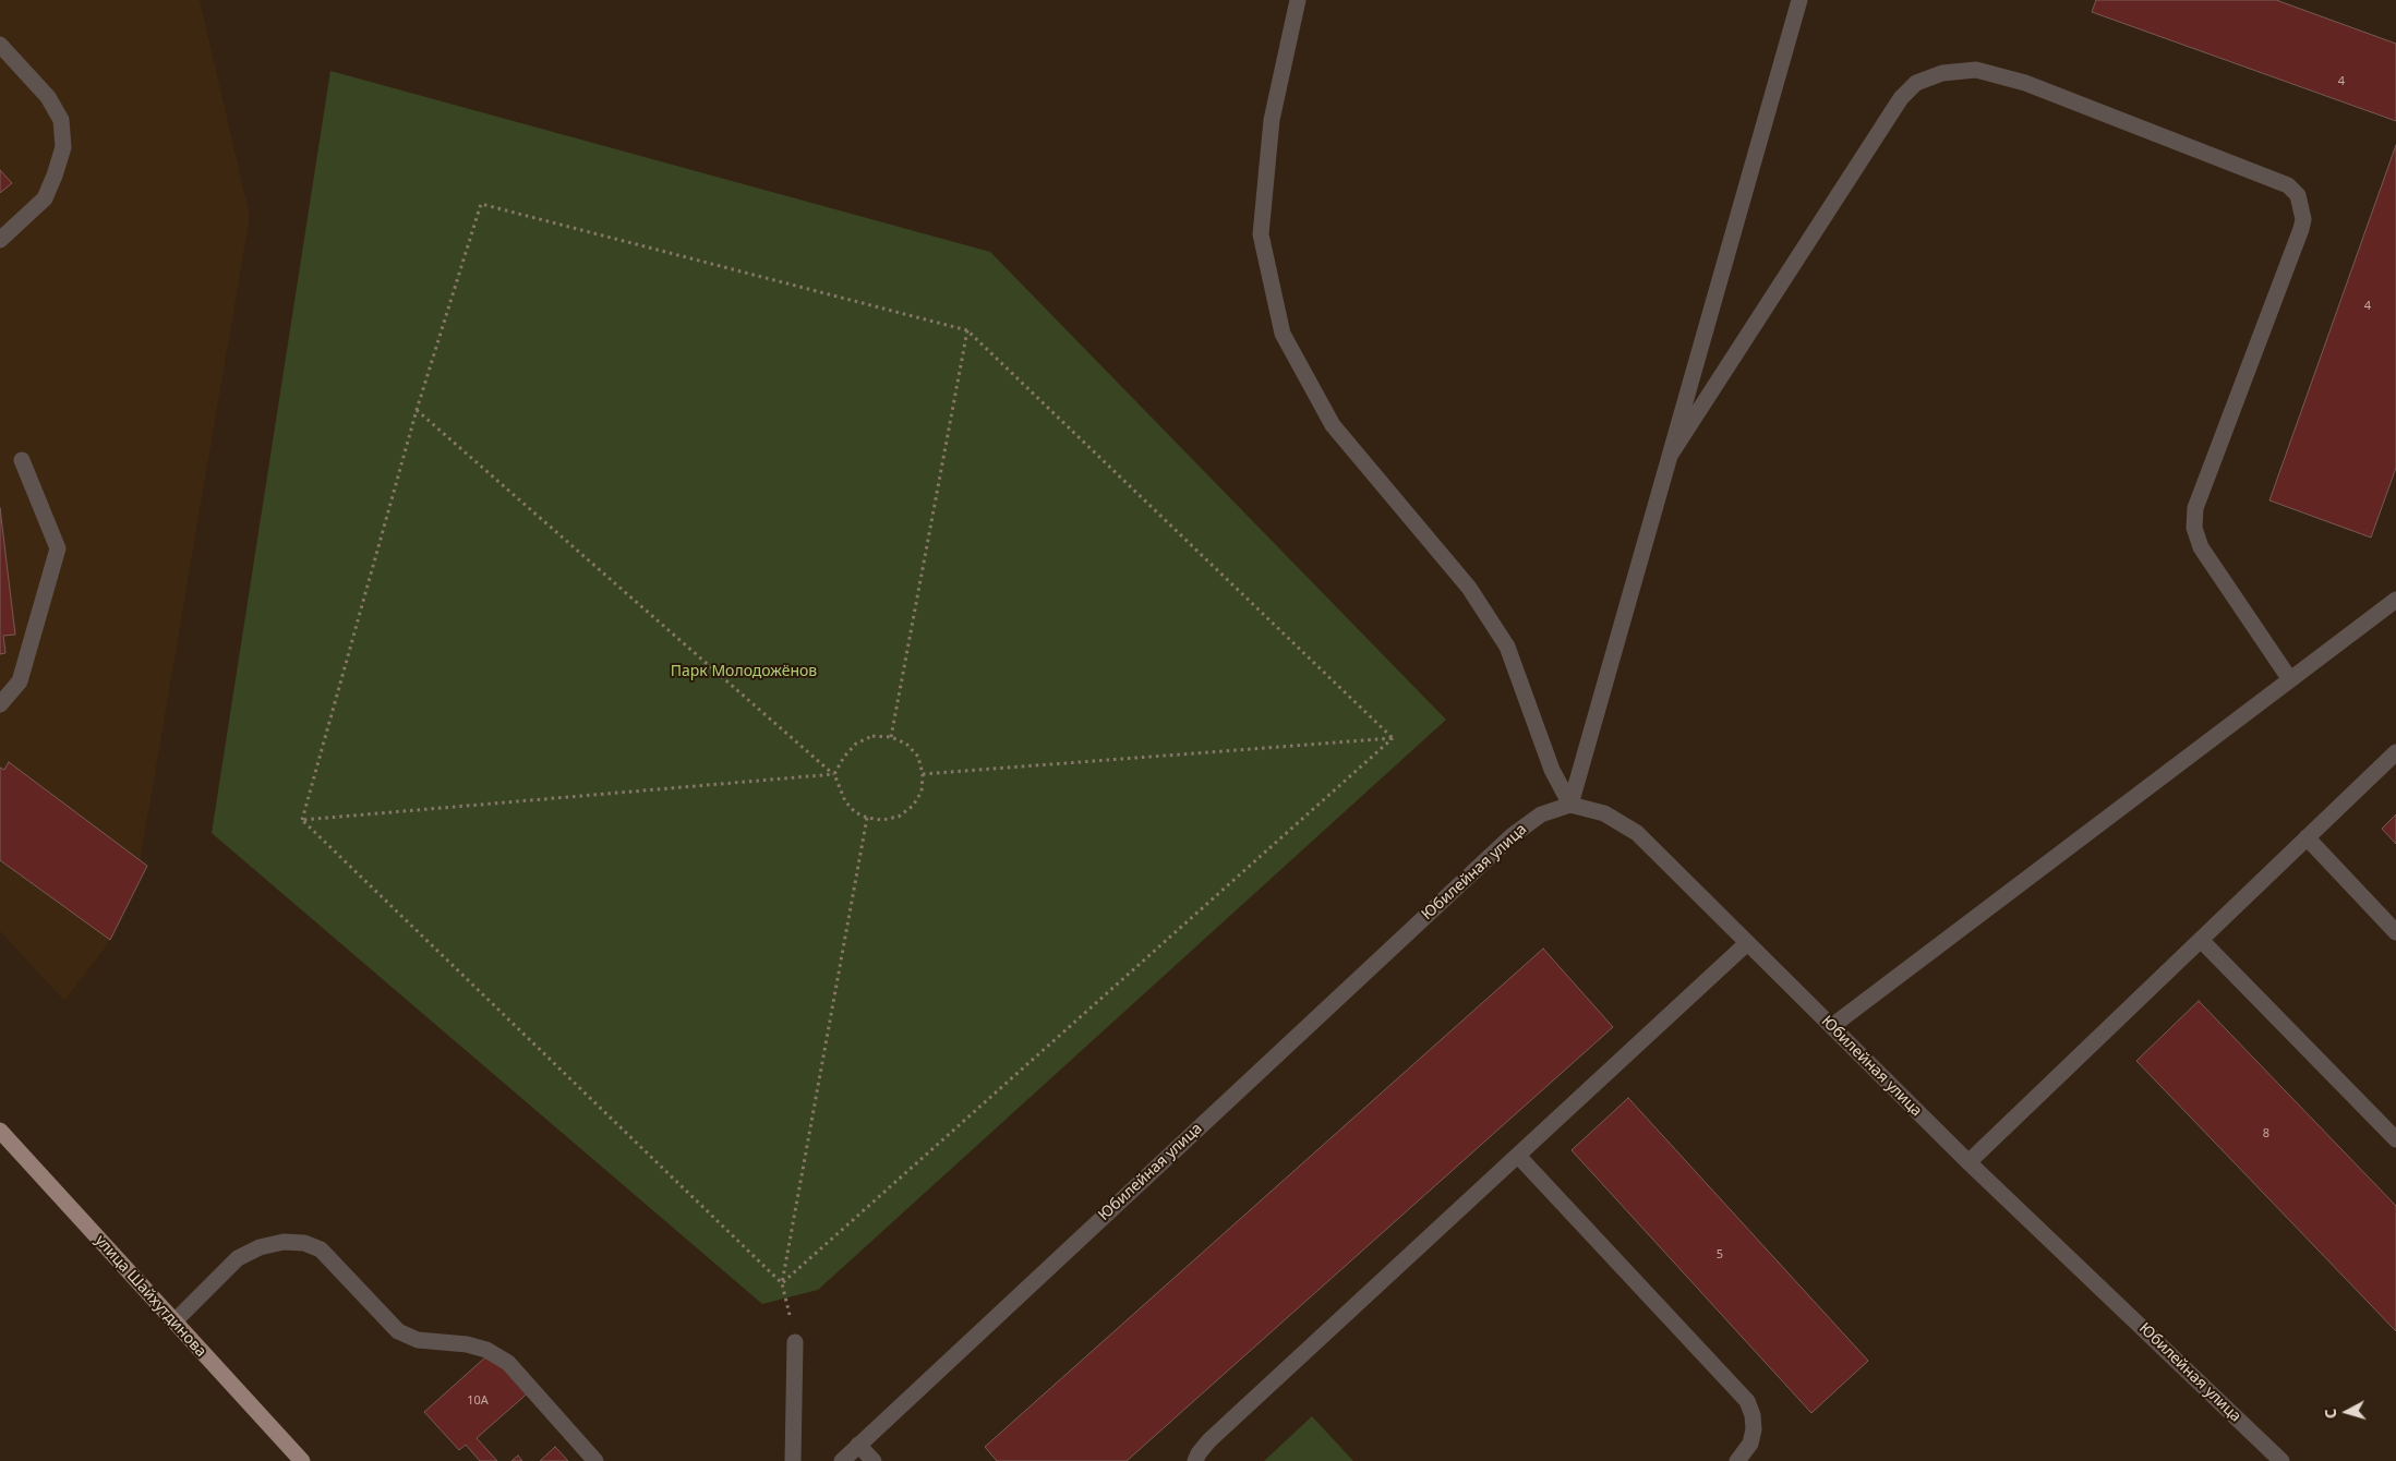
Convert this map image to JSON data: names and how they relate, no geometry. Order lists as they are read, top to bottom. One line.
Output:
{"streets":{"main road":["улица Шайхутдинова"],"street":["Юбилейная улица"]},"parks":["Парк Молодожёнов"],"house_numbers":["4","4","8","5","10А"],"north":"left"}
